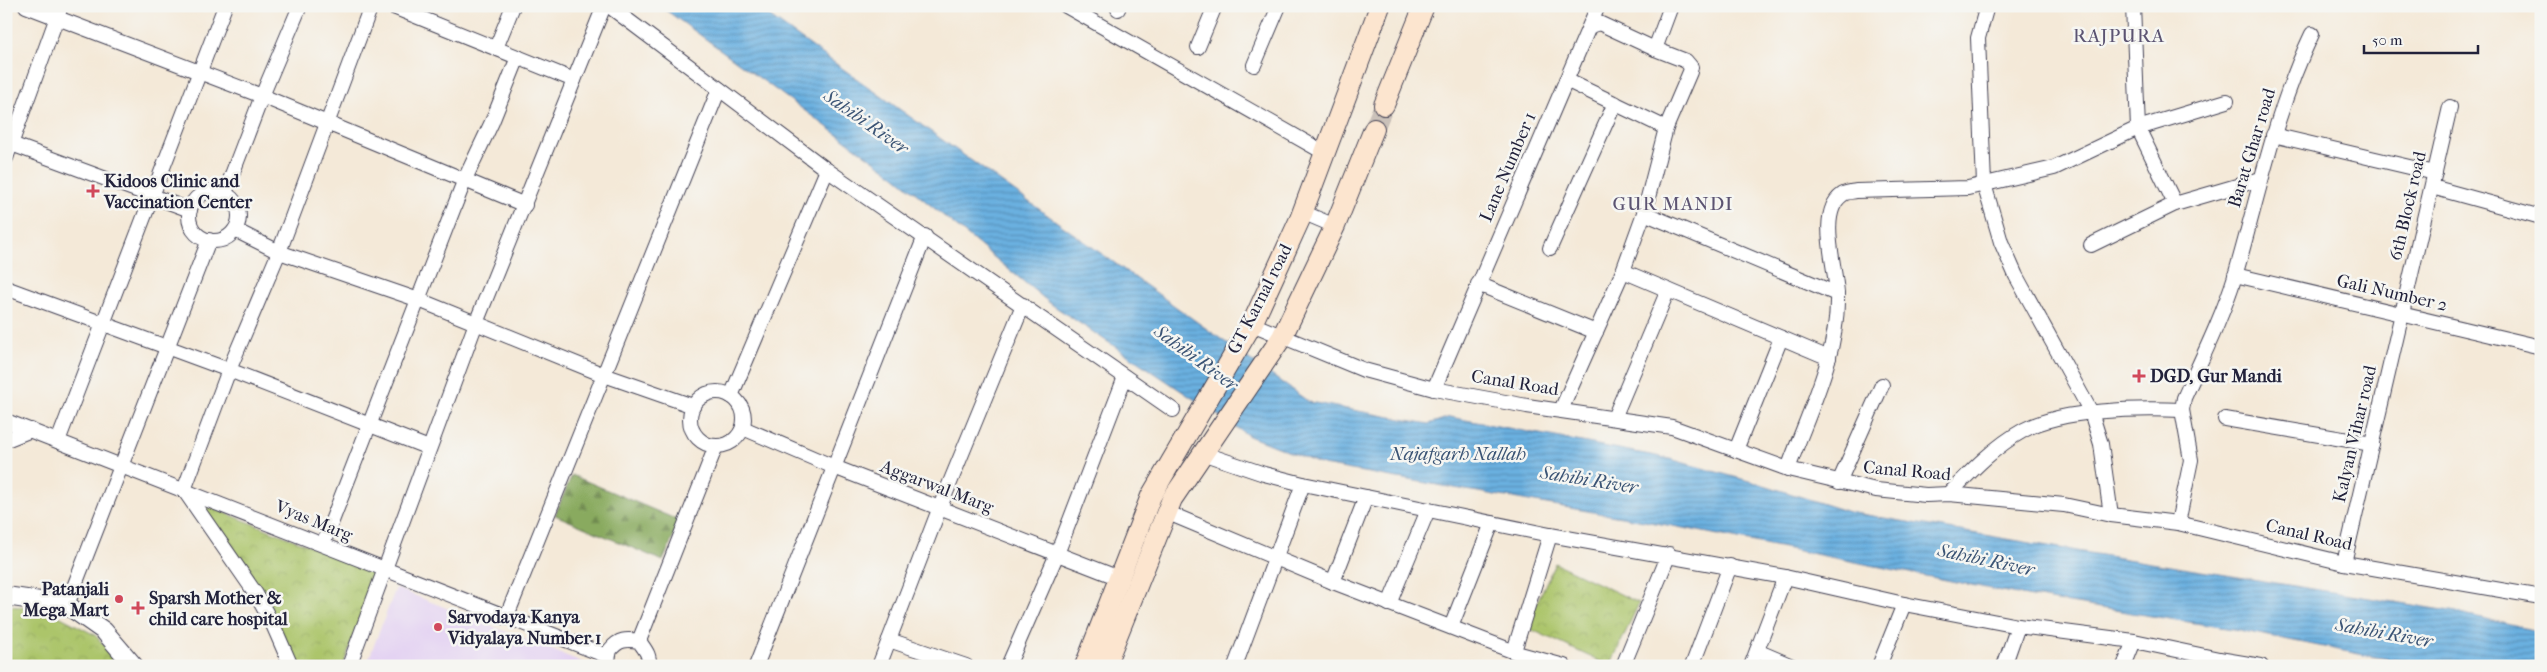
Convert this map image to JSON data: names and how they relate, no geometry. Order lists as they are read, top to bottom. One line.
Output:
{"streets":{"main road":["GT Karnal road"],"street":["Barat Ghar road","Lane Number 1","6th Block road","Gali Number 2","Canal Road","Kalyan Vihar road","Aggarwal Marg","Vyas Marg"]},"crossings":[["Barat Ghar road","Gali Number 2"],["Lane Number 1","Canal Road"],["6th Block road","Gali Number 2"],["6th Block road","Kalyan Vihar road"],["Gali Number 2","Kalyan Vihar road"],["GT Karnal road","Canal Road"],["GT Karnal road","Aggarwal Marg"],["Canal Road","Kalyan Vihar road"]],"districts":["RAJPURA","GUR MANDI"],"water":["Sahibi River","Najafgarh Nallah"],"places":{"health":["Kidoos Clinic and Vaccination Center","DGD, Gur Mandi","Sparsh Mother & child care hospital"],"other":["Patanjali Mega Mart","Sarvodaya Kanya Vidyalaya Number 1"]},"scale_bar":"50 m"}
